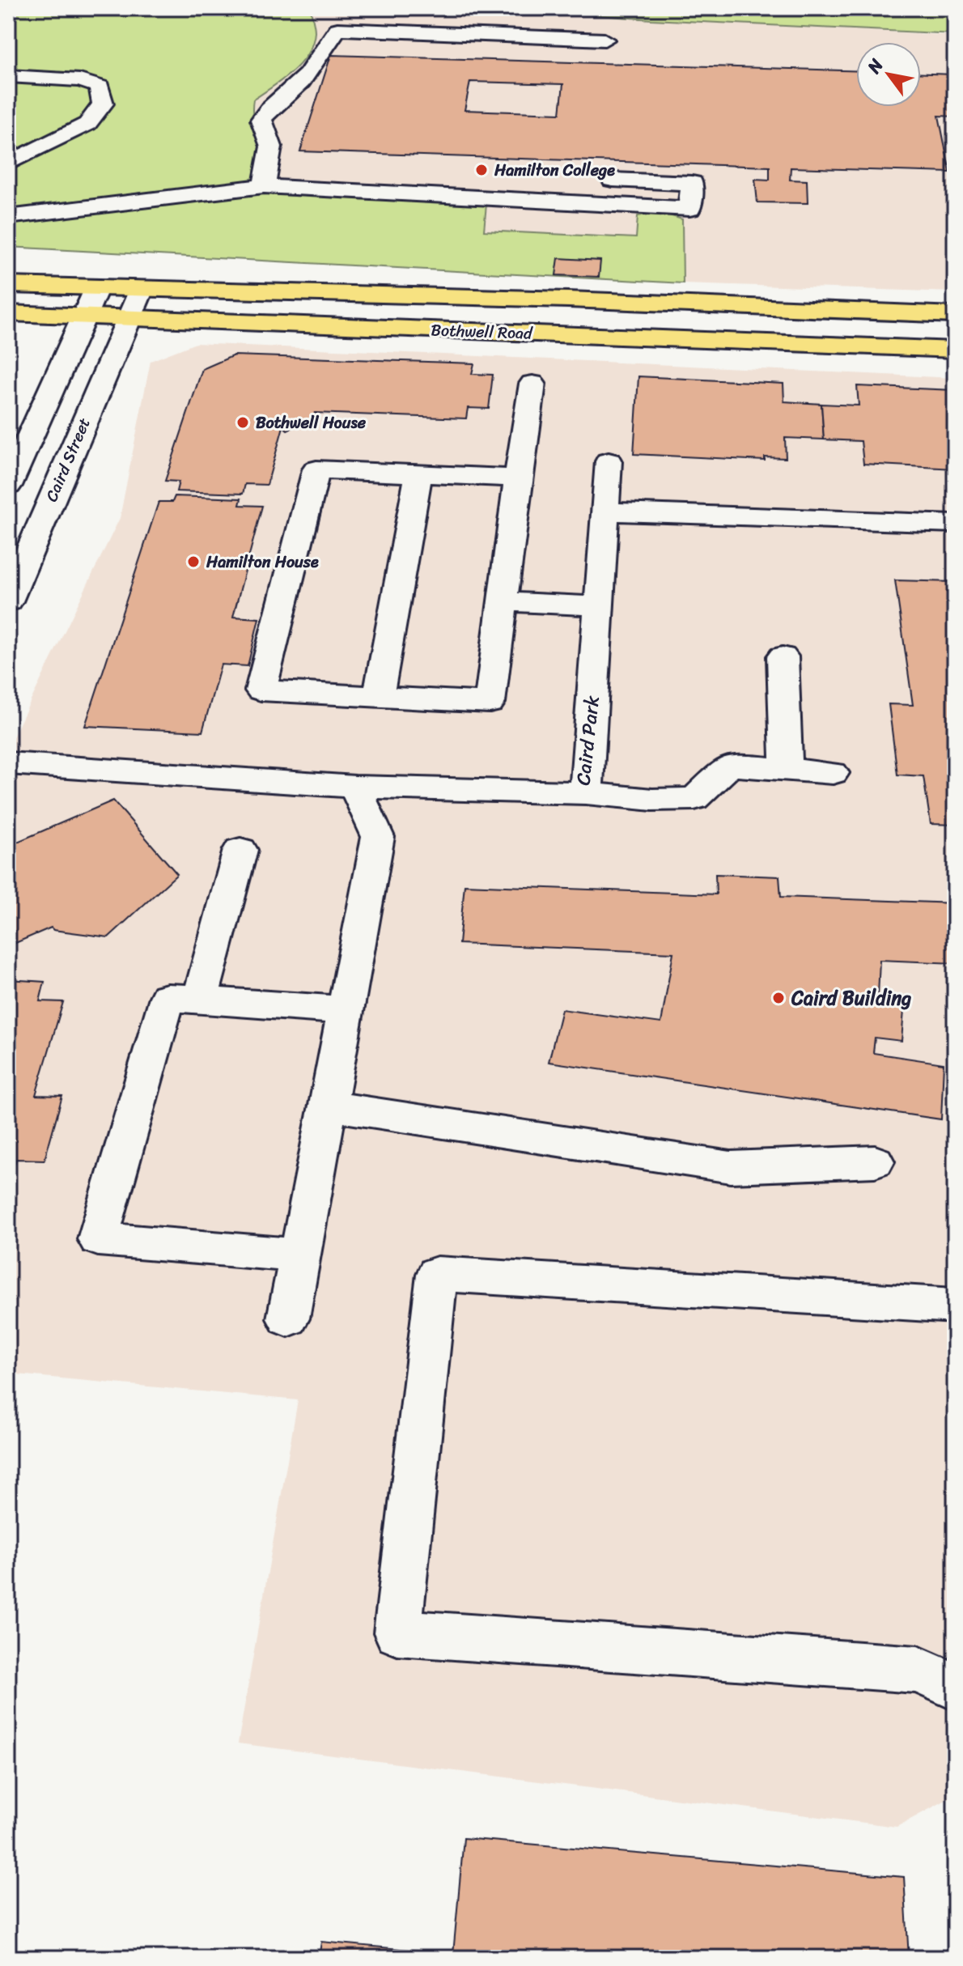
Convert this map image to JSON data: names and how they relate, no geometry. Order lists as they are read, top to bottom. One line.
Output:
{"streets":{"main road":["Bothwell Road"],"street":["Caird Street","Caird Park"]},"crossings":[["Bothwell Road","Caird Street"]],"places":["Hamilton College","Bothwell House","Hamilton House","Caird Building"],"north":"top left"}
